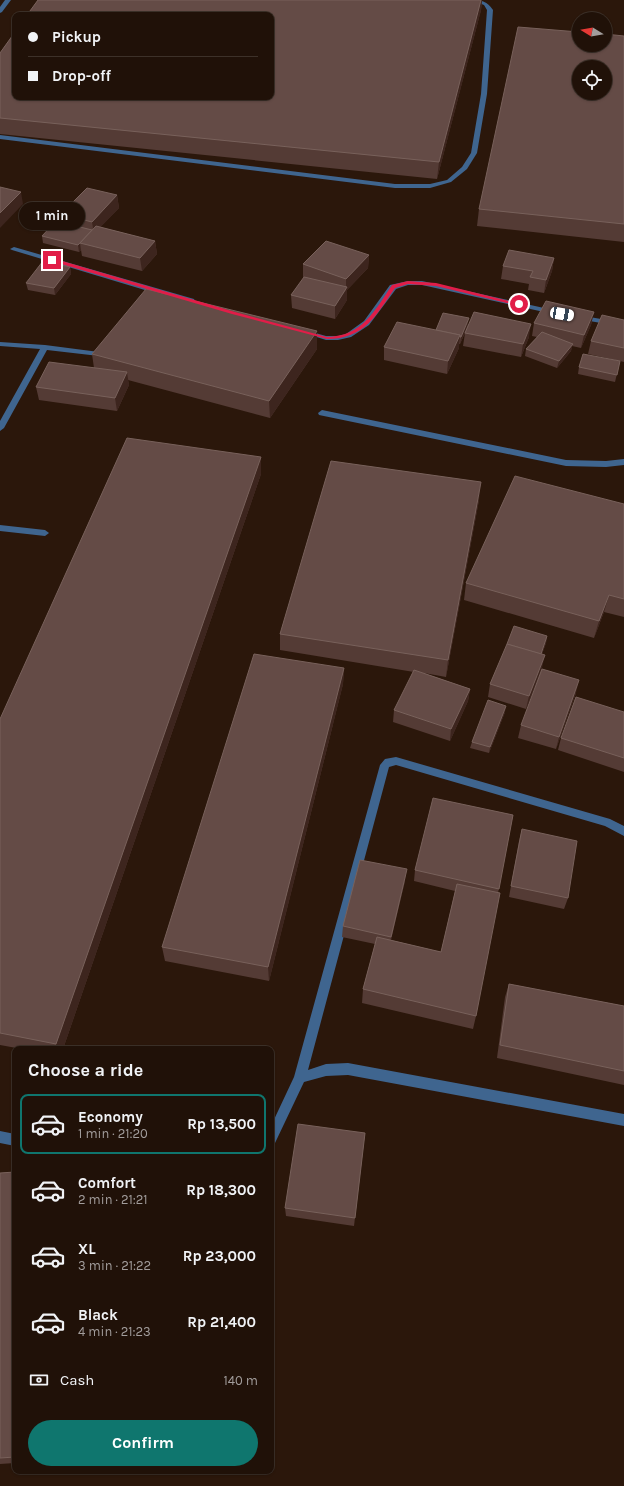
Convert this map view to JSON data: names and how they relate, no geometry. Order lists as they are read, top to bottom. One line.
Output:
{"north":"left","page":{"banner":["Pickup","Drop-off"],"bubble":"1 min","heading":"Choose a ride","list":[{"name":"Economy","note":"1 min · 21:20","value":"Rp 13,500"},{"name":"Comfort","note":"2 min · 21:21","value":"Rp 18,300"},{"name":"XL","note":"3 min · 21:22","value":"Rp 23,000"},{"name":"Black","note":"4 min · 21:23","value":"Rp 21,400"}],"pay":["Cash","140 m"],"buttons":"Confirm"}}
